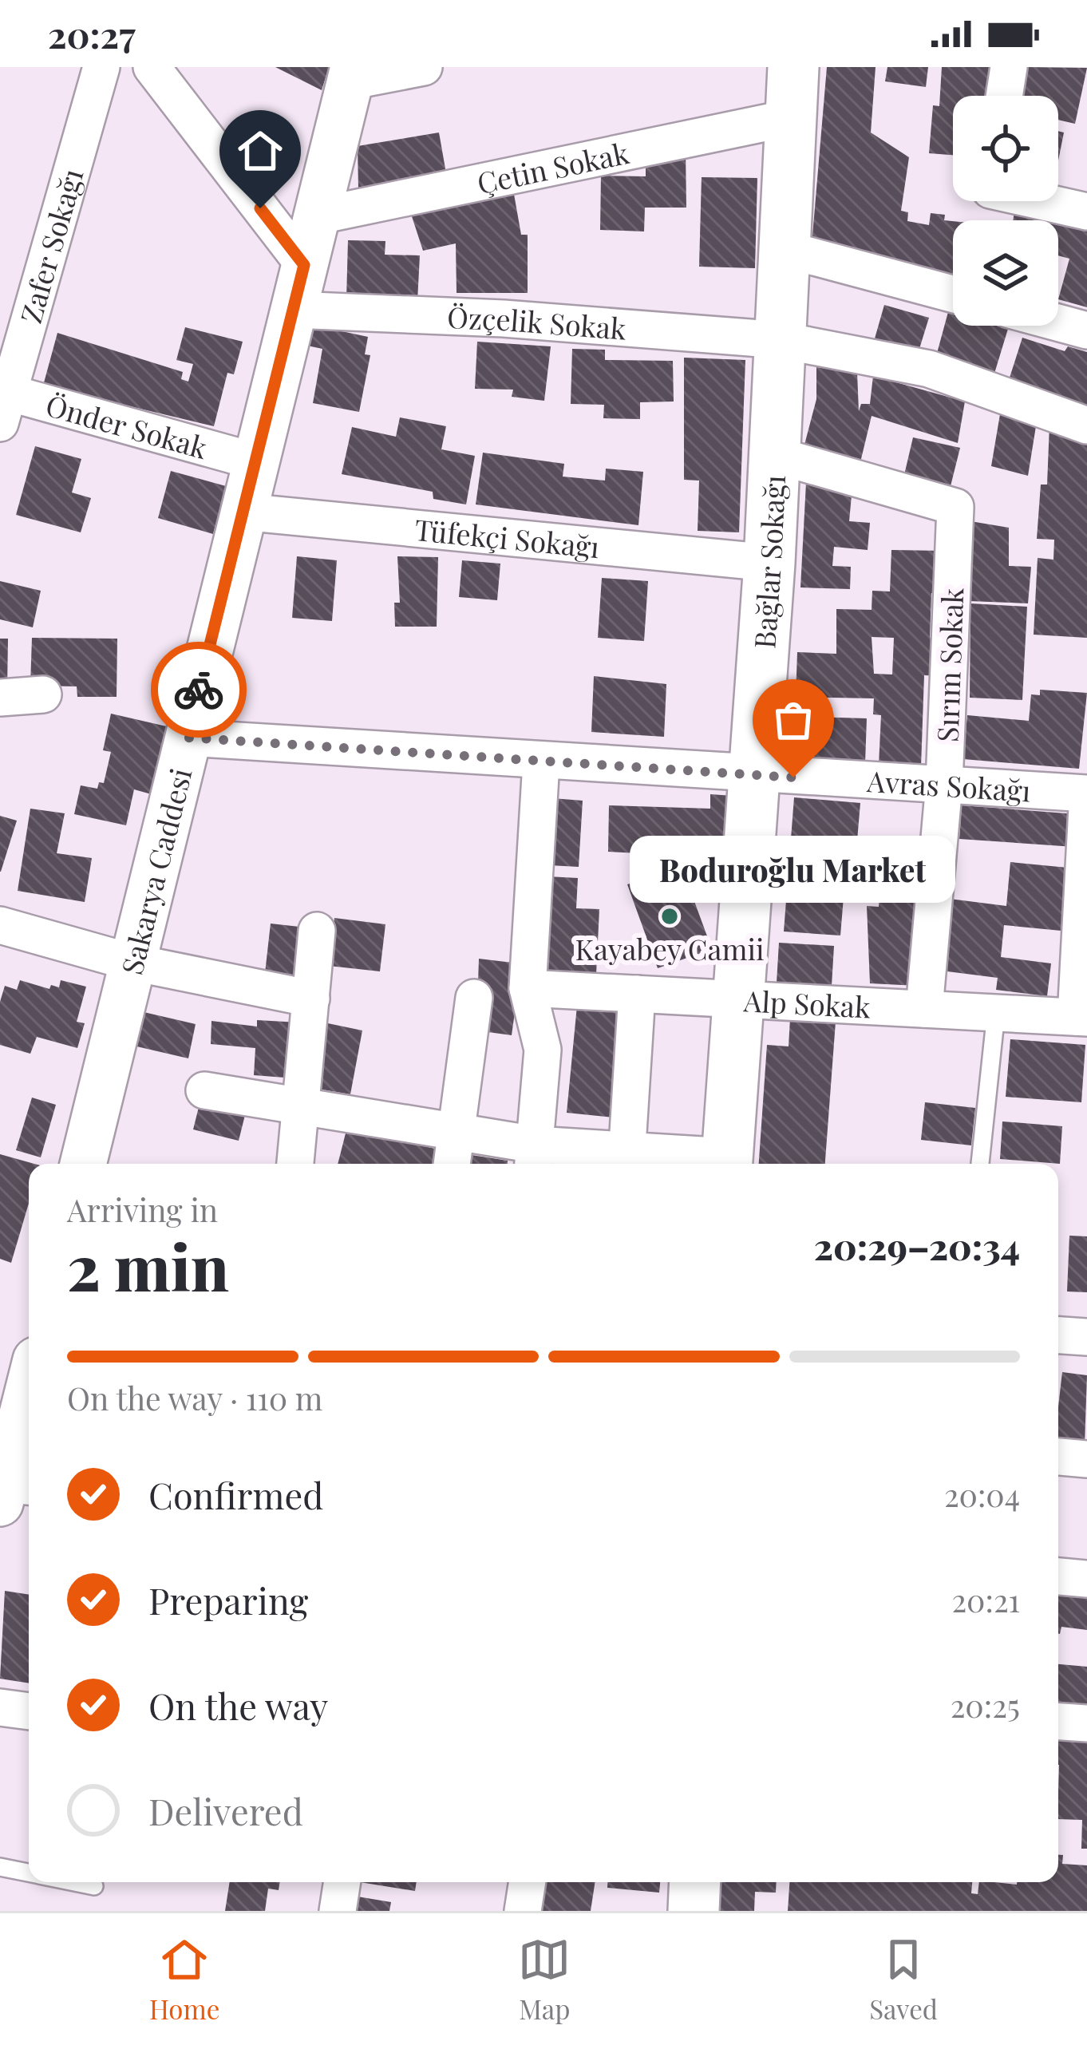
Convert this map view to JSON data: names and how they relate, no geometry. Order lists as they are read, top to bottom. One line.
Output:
{"streets":{"main road":["Bağlar Sokağı"],"street":["Çetin Sokak","Zafer Sokağı","Özçelik Sokak","Önder Sokak","Tüfekçi Sokağı","Sırım Sokak","Avras Sokağı","Sakarya Caddesi","Alp Sokak"]},"crossings":[["Çetin Sokak","Bağlar Sokağı"],["Çetin Sokak","Sakarya Caddesi"],["Zafer Sokağı","Önder Sokak"],["Özçelik Sokak","Bağlar Sokağı"],["Özçelik Sokak","Sakarya Caddesi"],["Önder Sokak","Sakarya Caddesi"],["Tüfekçi Sokağı","Bağlar Sokağı"],["Tüfekçi Sokağı","Sakarya Caddesi"],["Bağlar Sokağı","Sırım Sokak"],["Bağlar Sokağı","Avras Sokağı"],["Bağlar Sokağı","Alp Sokak"],["Sırım Sokak","Avras Sokağı"],["Sırım Sokak","Alp Sokak"],["Avras Sokağı","Sakarya Caddesi"]],"places":["Boduroğlu Market","Kayabey Camii"],"page":{"status":"20:27","bubble":"Boduroğlu Market","heading":["2 min","Arriving in","20:29–20:34"],"bar":"On the way · 110 m","list":[["Confirmed","20:04"],["Preparing","20:21"],["On the way","20:25"],"Delivered"],"tabs":["Home","Map","Saved"]}}
